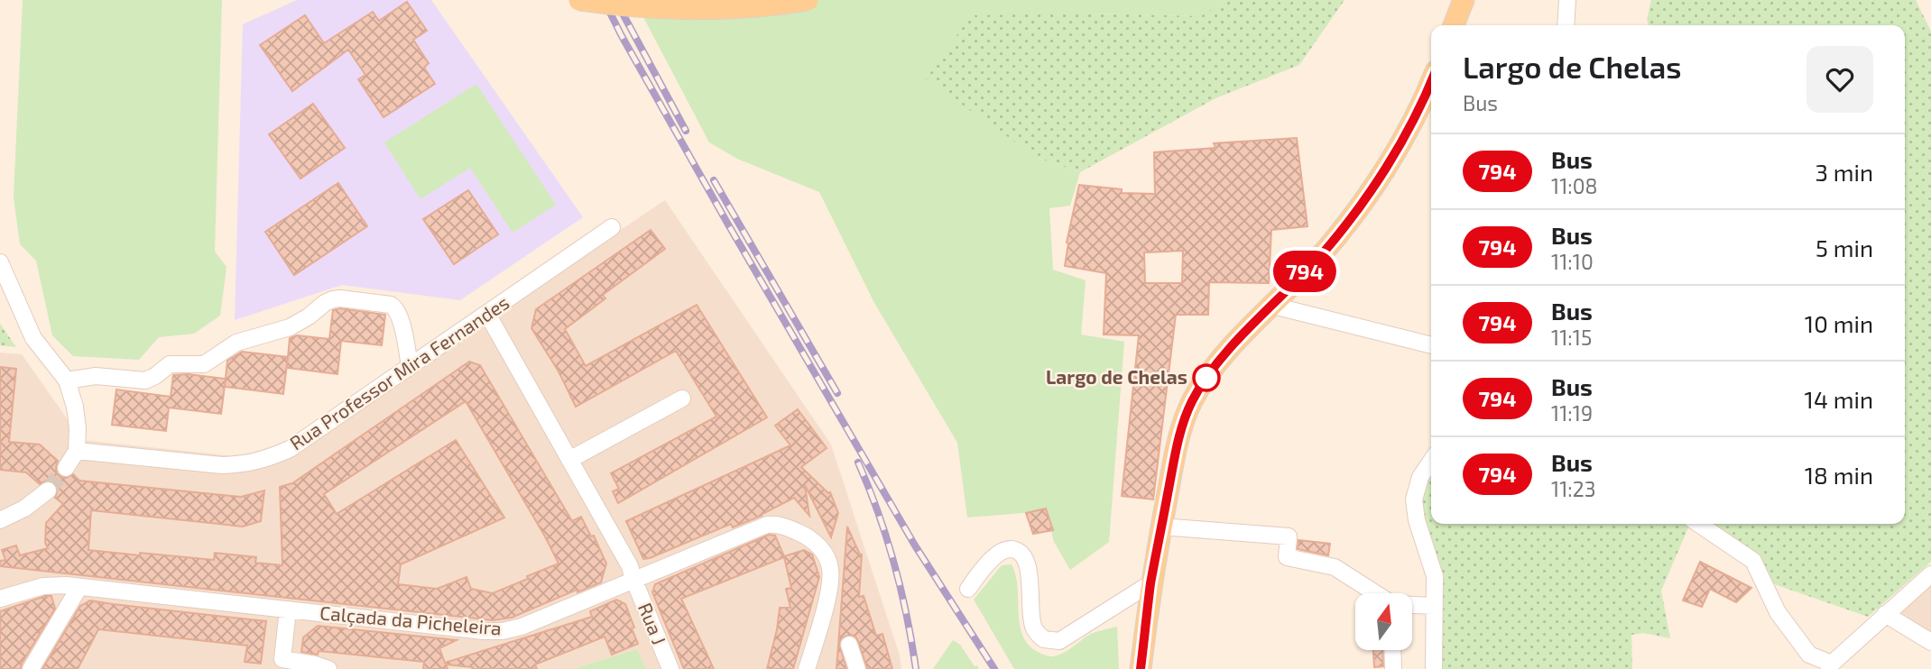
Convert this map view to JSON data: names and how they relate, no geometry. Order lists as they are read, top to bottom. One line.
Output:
{"streets":{"street":["Rua Professor Mira Fernandes","Calçada da Picheleira","Rua J"]},"crossings":[["Rua Professor Mira Fernandes","Rua J"],["Calçada da Picheleira","Rua J"]],"places":["Largo de Chelas"],"lines":["bus line 794"],"north":"top","page":{"on_map":"794","heading":["Largo de Chelas","Bus"],"list":[{"mark":"794","name":"Bus","note":"11:08","value":"3 min"},{"mark":"794","name":"Bus","note":"11:10","value":"5 min"},{"mark":"794","name":"Bus","note":"11:15","value":"10 min"},{"mark":"794","name":"Bus","note":"11:19","value":"14 min"},{"mark":"794","name":"Bus","note":"11:23","value":"18 min"}]}}
